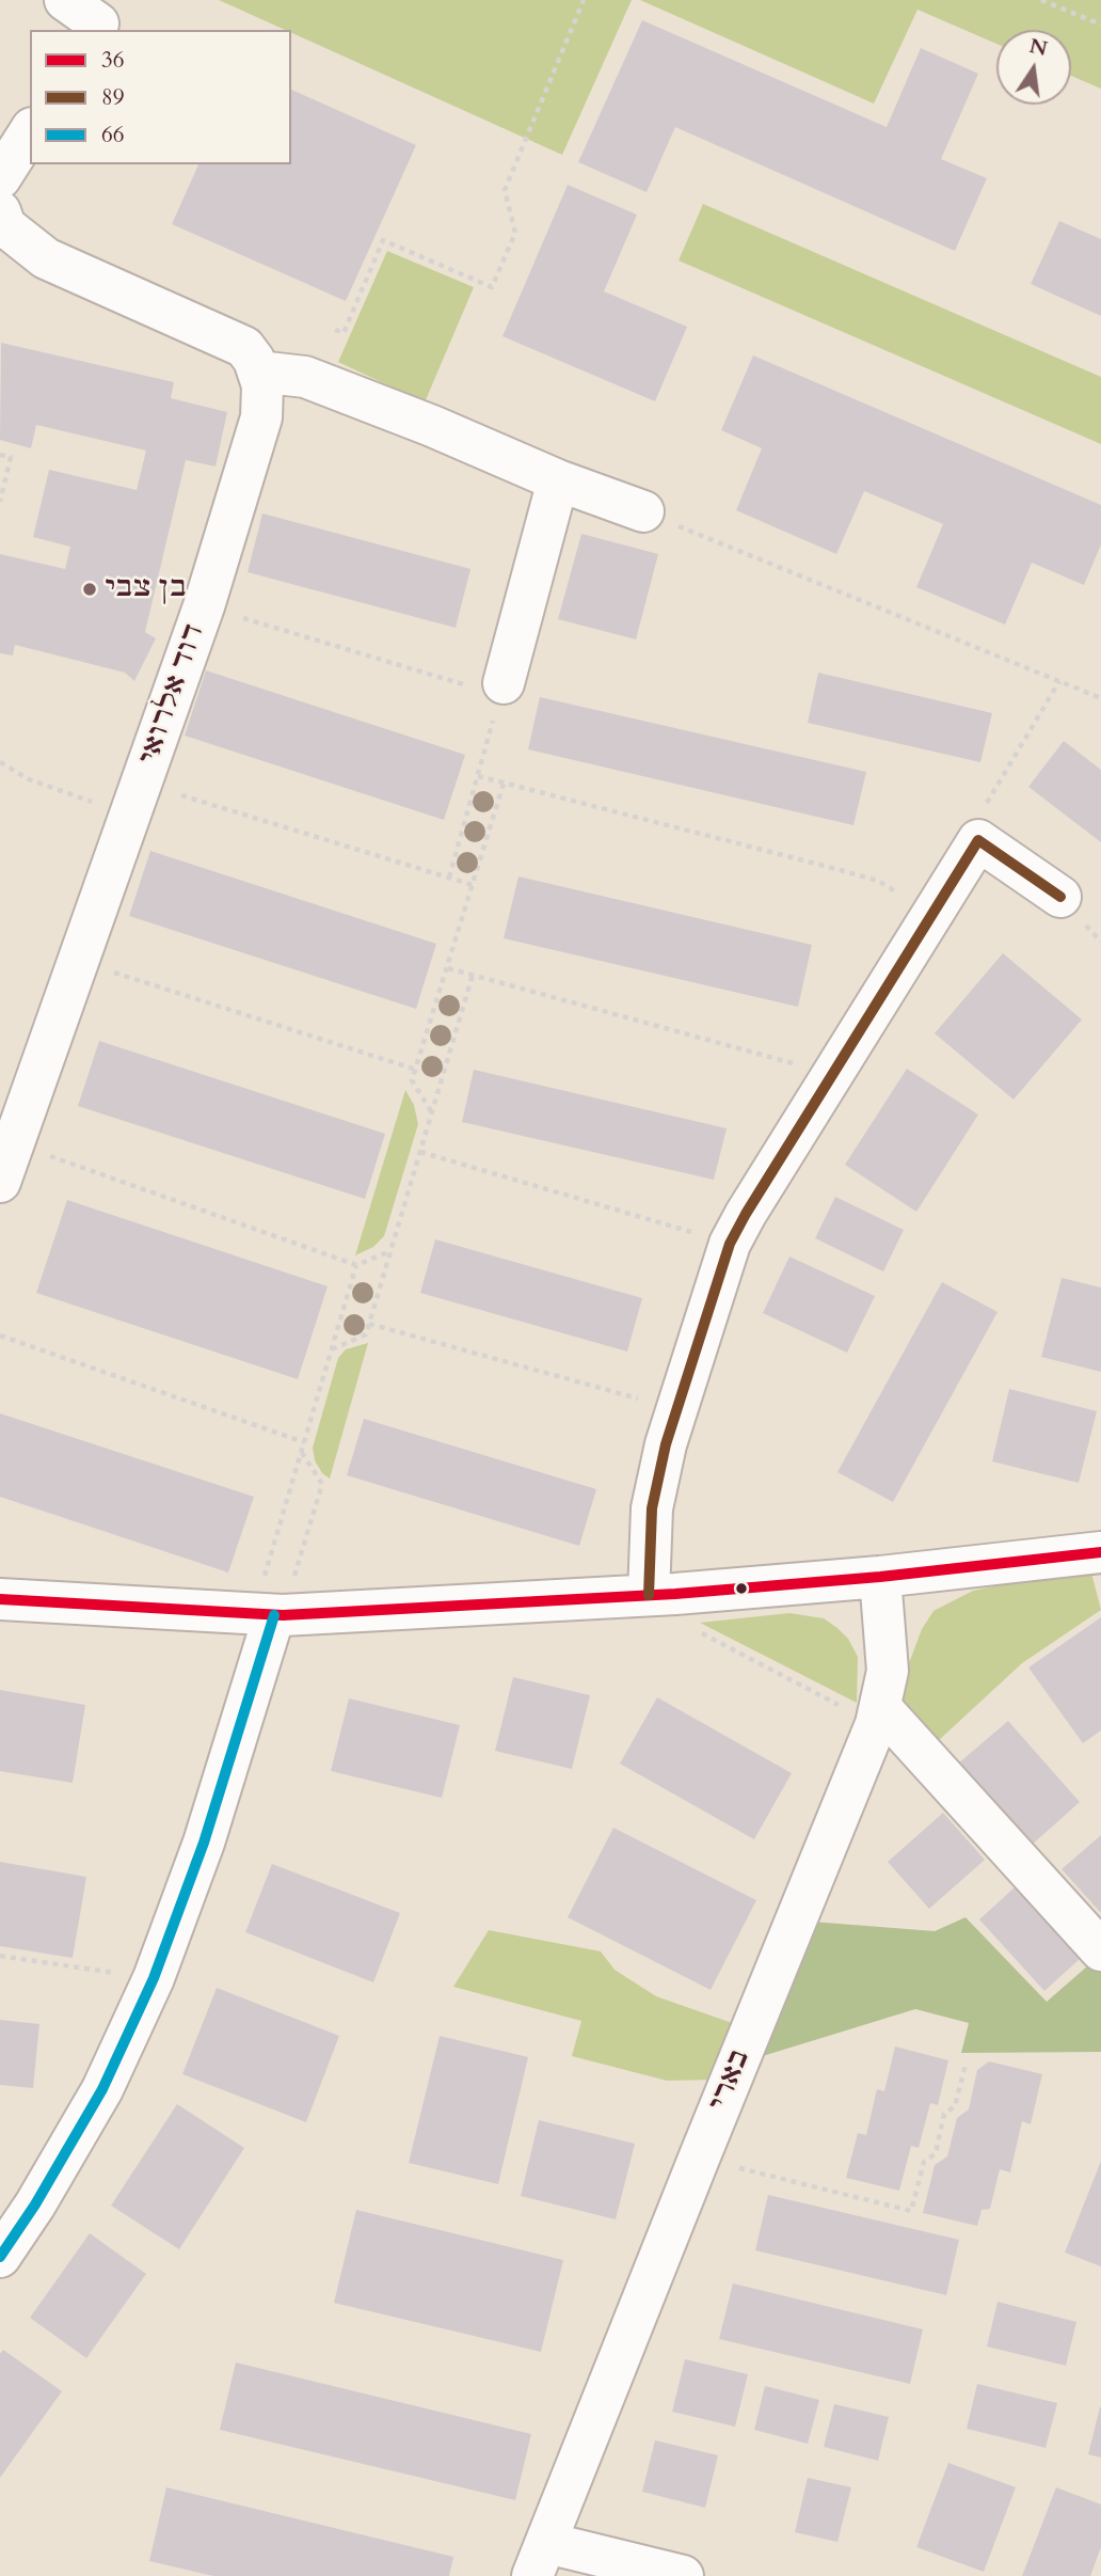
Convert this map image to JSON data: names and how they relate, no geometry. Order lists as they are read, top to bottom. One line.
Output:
{"streets":{"street":["דוד אלרואי","בארי"]},"places":["בן צבי"],"lines":["transit line 89","transit line 36","transit line 66"],"legend":["36","89","66"],"north":"top"}
